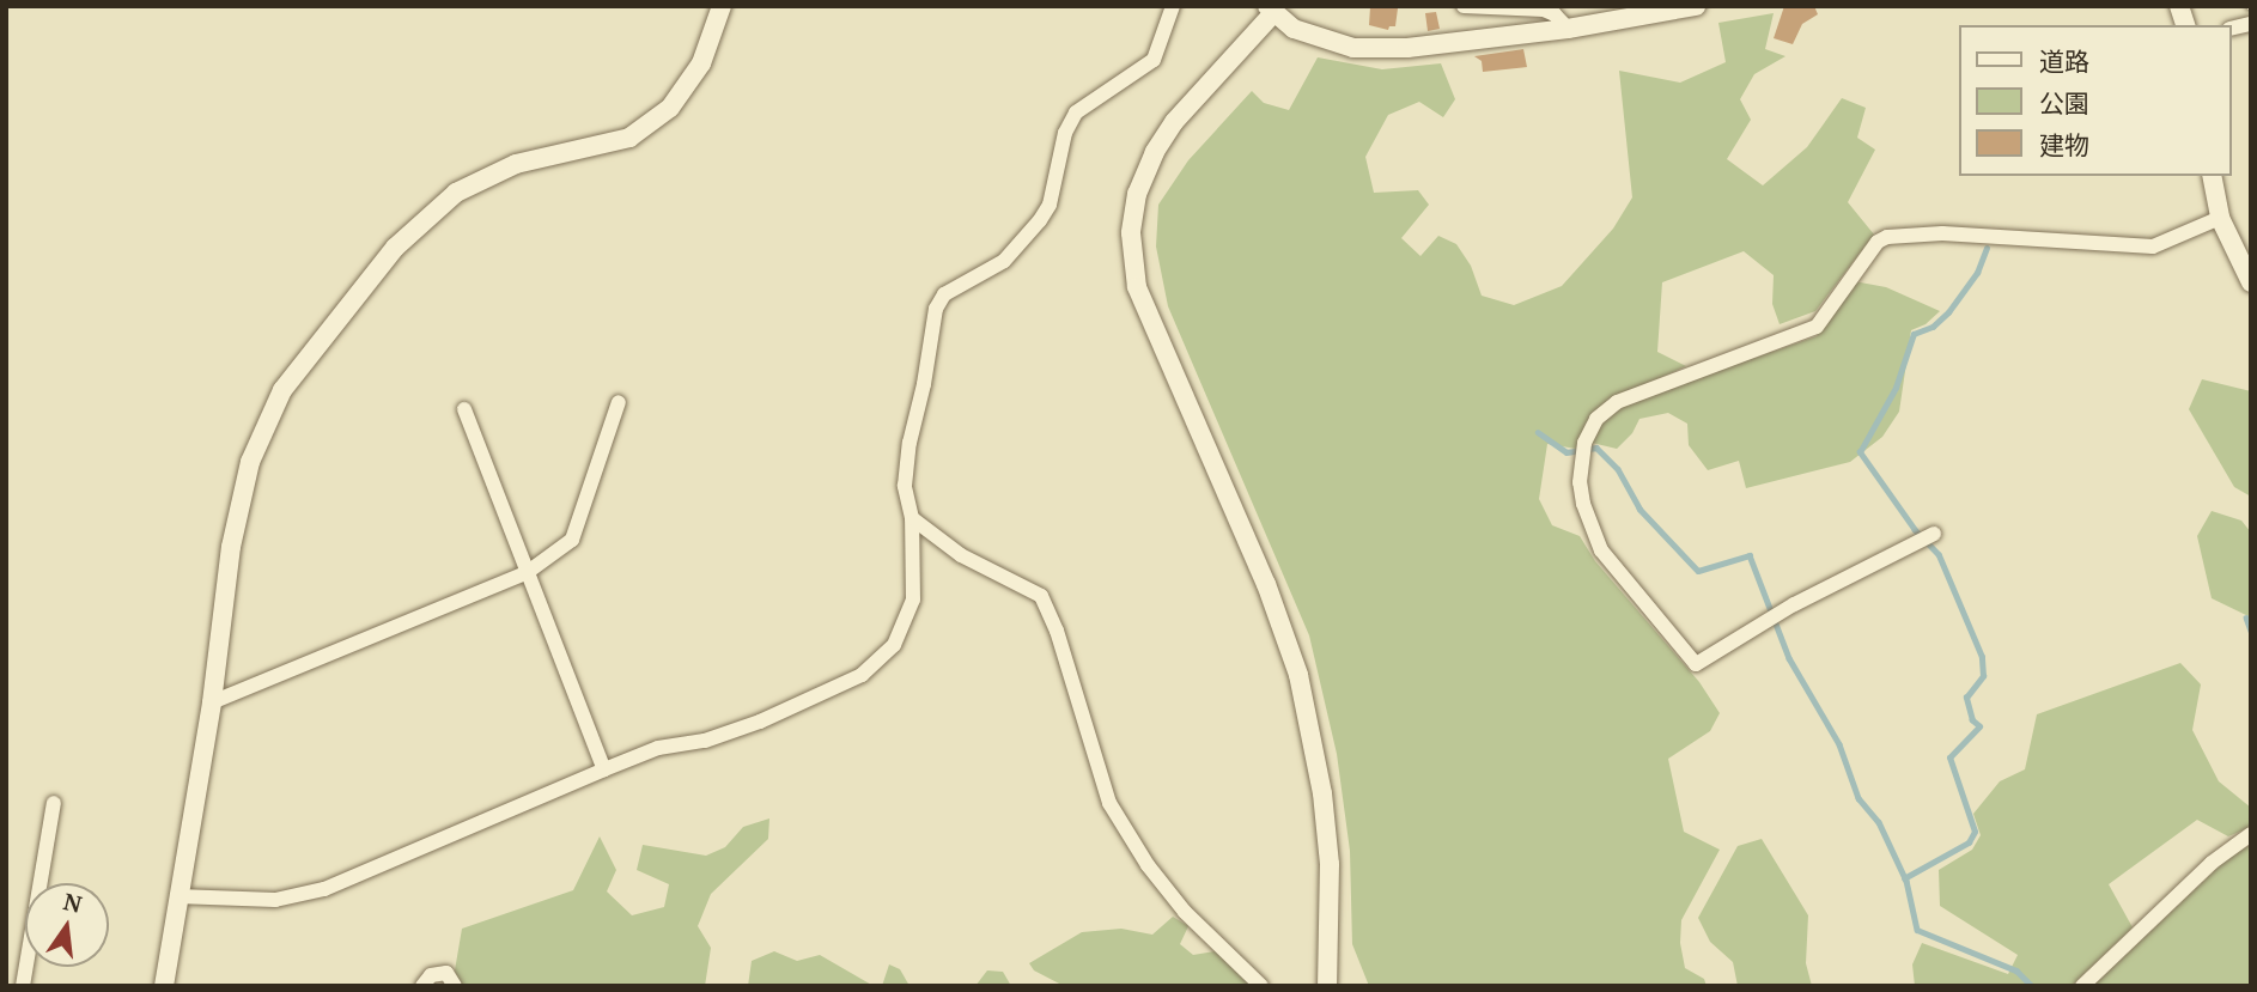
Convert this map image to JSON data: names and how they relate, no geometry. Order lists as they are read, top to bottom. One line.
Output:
{"legend":["道路","公園","建物"],"north":"top"}
